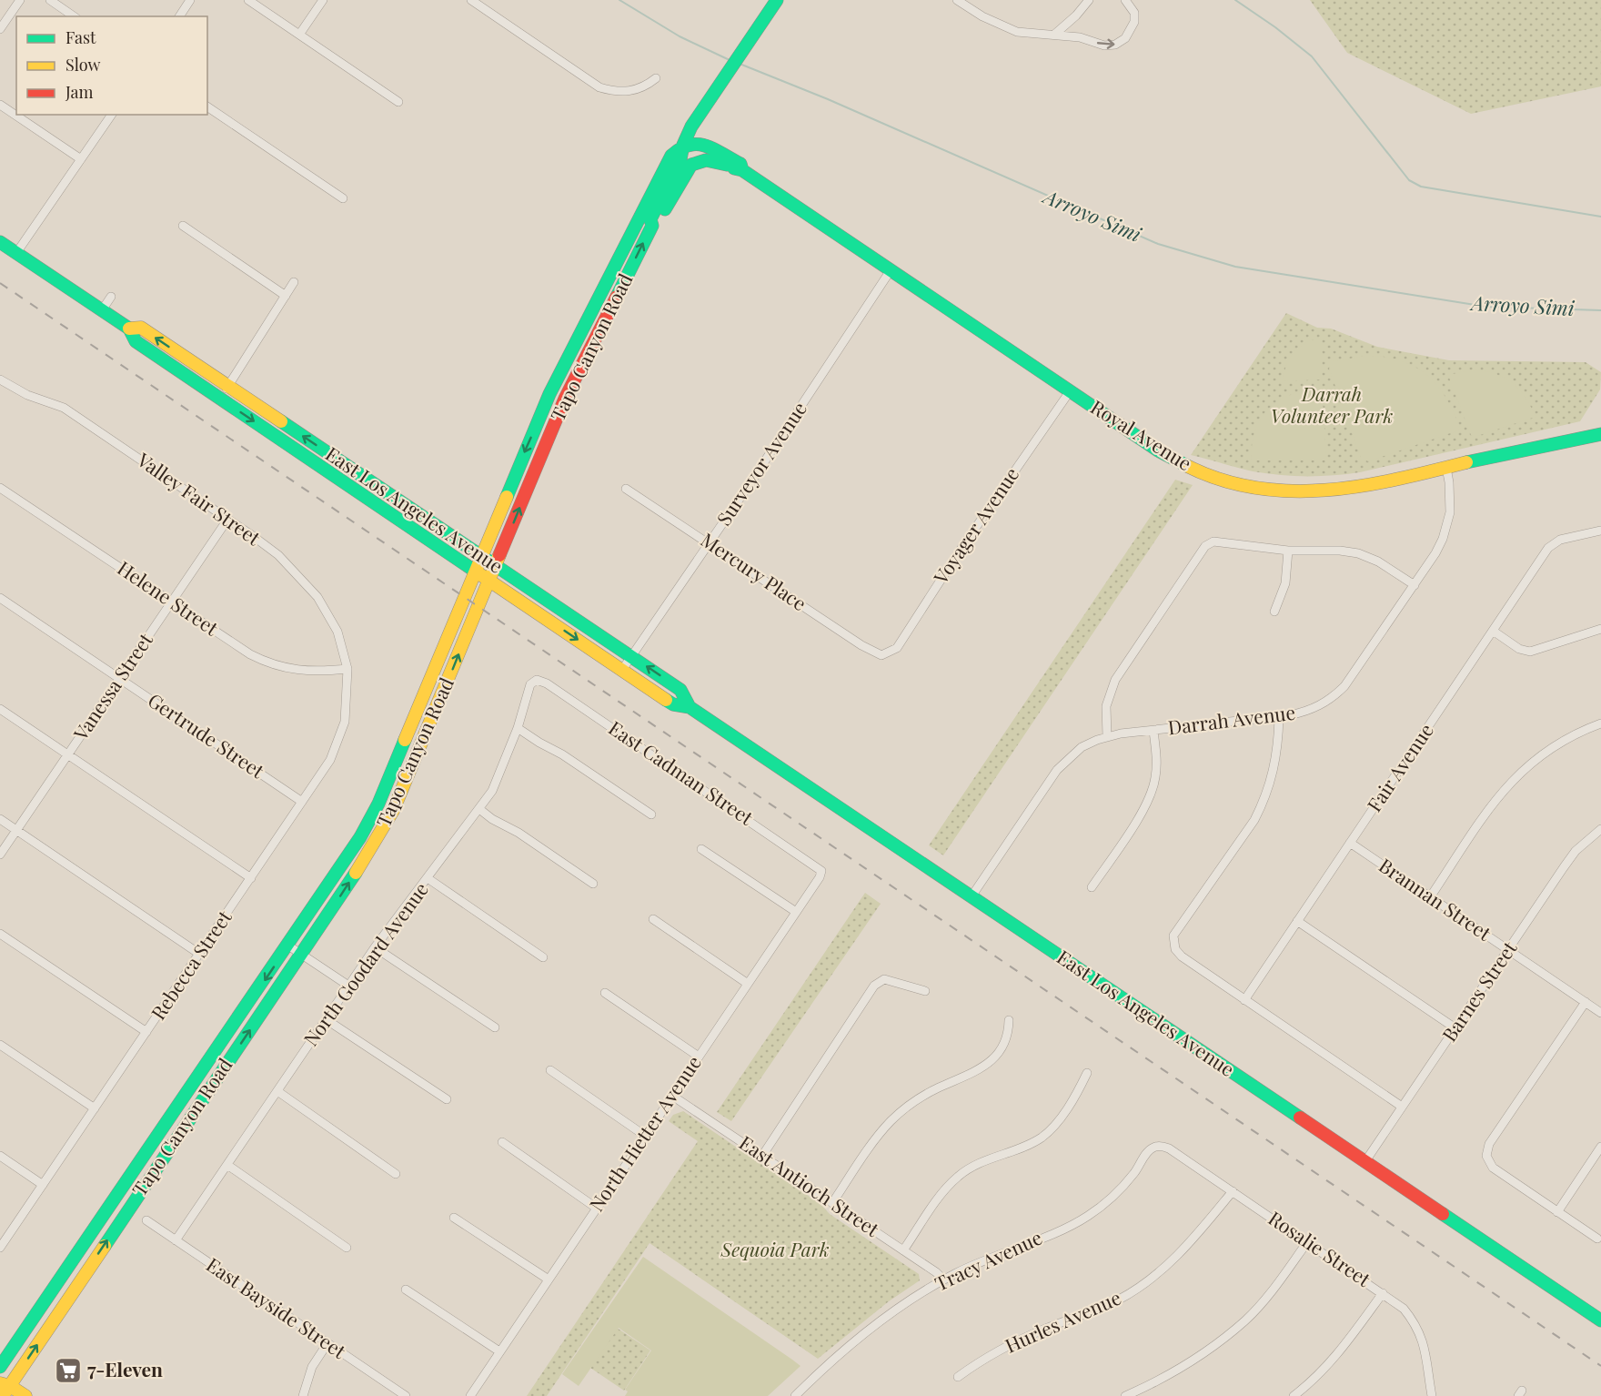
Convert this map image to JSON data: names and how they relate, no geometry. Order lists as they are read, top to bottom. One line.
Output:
{"streets":{"main road":["Tapo Canyon Road","Royal Avenue","East Los Angeles Avenue"],"street":["Surveyor Avenue","Valley Fair Street","Voyager Avenue","Mercury Place","Helene Street","Vanessa Street","Darrah Avenue","Gertrude Street","Fair Avenue","East Cadman Street","Brannan Street","North Goodard Avenue","Rebecca Street","Barnes Street","North Hietter Avenue","East Antioch Street","Rosalie Street","Tracy Avenue","East Bayside Street","Hurles Avenue"]},"crossings":[["Tapo Canyon Road","Royal Avenue"],["Tapo Canyon Road","East Los Angeles Avenue"],["Royal Avenue","Surveyor Avenue"],["Royal Avenue","Voyager Avenue"],["Royal Avenue","Darrah Avenue"],["Surveyor Avenue","East Los Angeles Avenue"],["Surveyor Avenue","Mercury Place"],["Valley Fair Street","Helene Street"],["Valley Fair Street","Vanessa Street"],["Valley Fair Street","Rebecca Street"],["East Los Angeles Avenue","Darrah Avenue"],["East Los Angeles Avenue","Barnes Street"],["Voyager Avenue","Mercury Place"],["Helene Street","Vanessa Street"],["Helene Street","Rebecca Street"],["Vanessa Street","Gertrude Street"],["Gertrude Street","Rebecca Street"],["Fair Avenue","Brannan Street"],["East Cadman Street","North Goodard Avenue"],["East Cadman Street","North Hietter Avenue"],["Brannan Street","Barnes Street"],["North Goodard Avenue","East Bayside Street"],["North Hietter Avenue","East Antioch Street"],["East Antioch Street","Tracy Avenue"],["Rosalie Street","Tracy Avenue"],["Rosalie Street","Hurles Avenue"]],"water":["Arroyo Simi"],"parks":["Darrah Volunteer Park","Sequoia Park"],"places":{"supermarket":["7-Eleven"]},"legend":["Fast","Slow","Jam"]}
